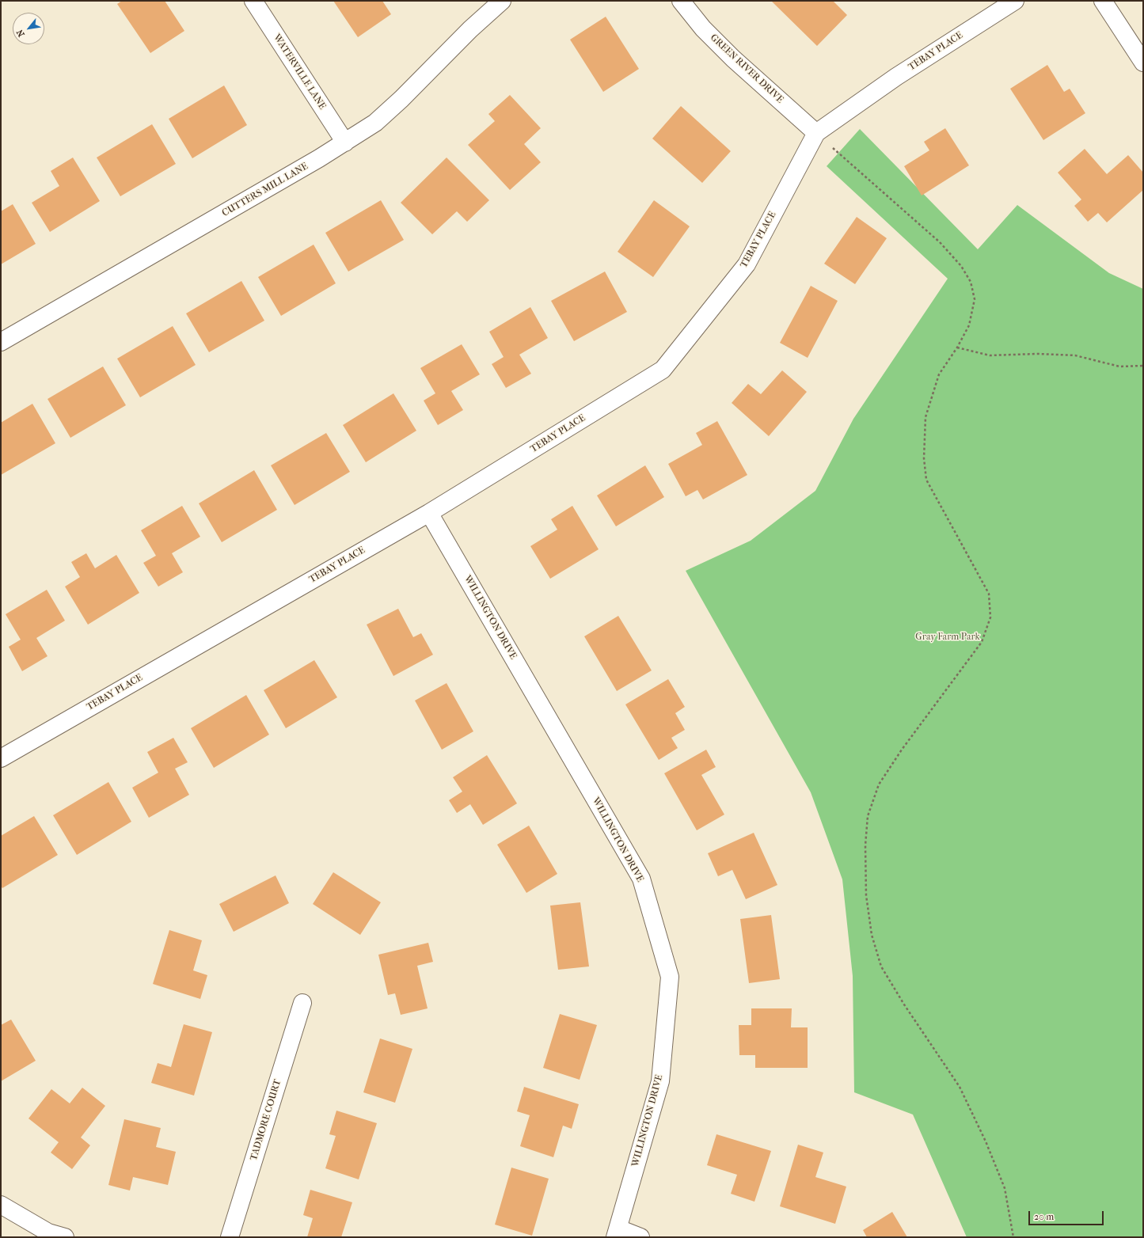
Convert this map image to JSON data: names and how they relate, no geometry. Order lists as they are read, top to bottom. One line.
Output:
{"streets":{"street":["TEBAY PLACE","GREEN RIVER DRIVE","WATERVILLE LANE","CUTTERS MILL LANE","WILLINGTON DRIVE","TADMORE COURT"]},"crossings":[["TEBAY PLACE","GREEN RIVER DRIVE"],["TEBAY PLACE","WILLINGTON DRIVE"],["WATERVILLE LANE","CUTTERS MILL LANE"]],"parks":["Gray Farm Park"],"scale_bar":"20 m","north":"bottom left"}
